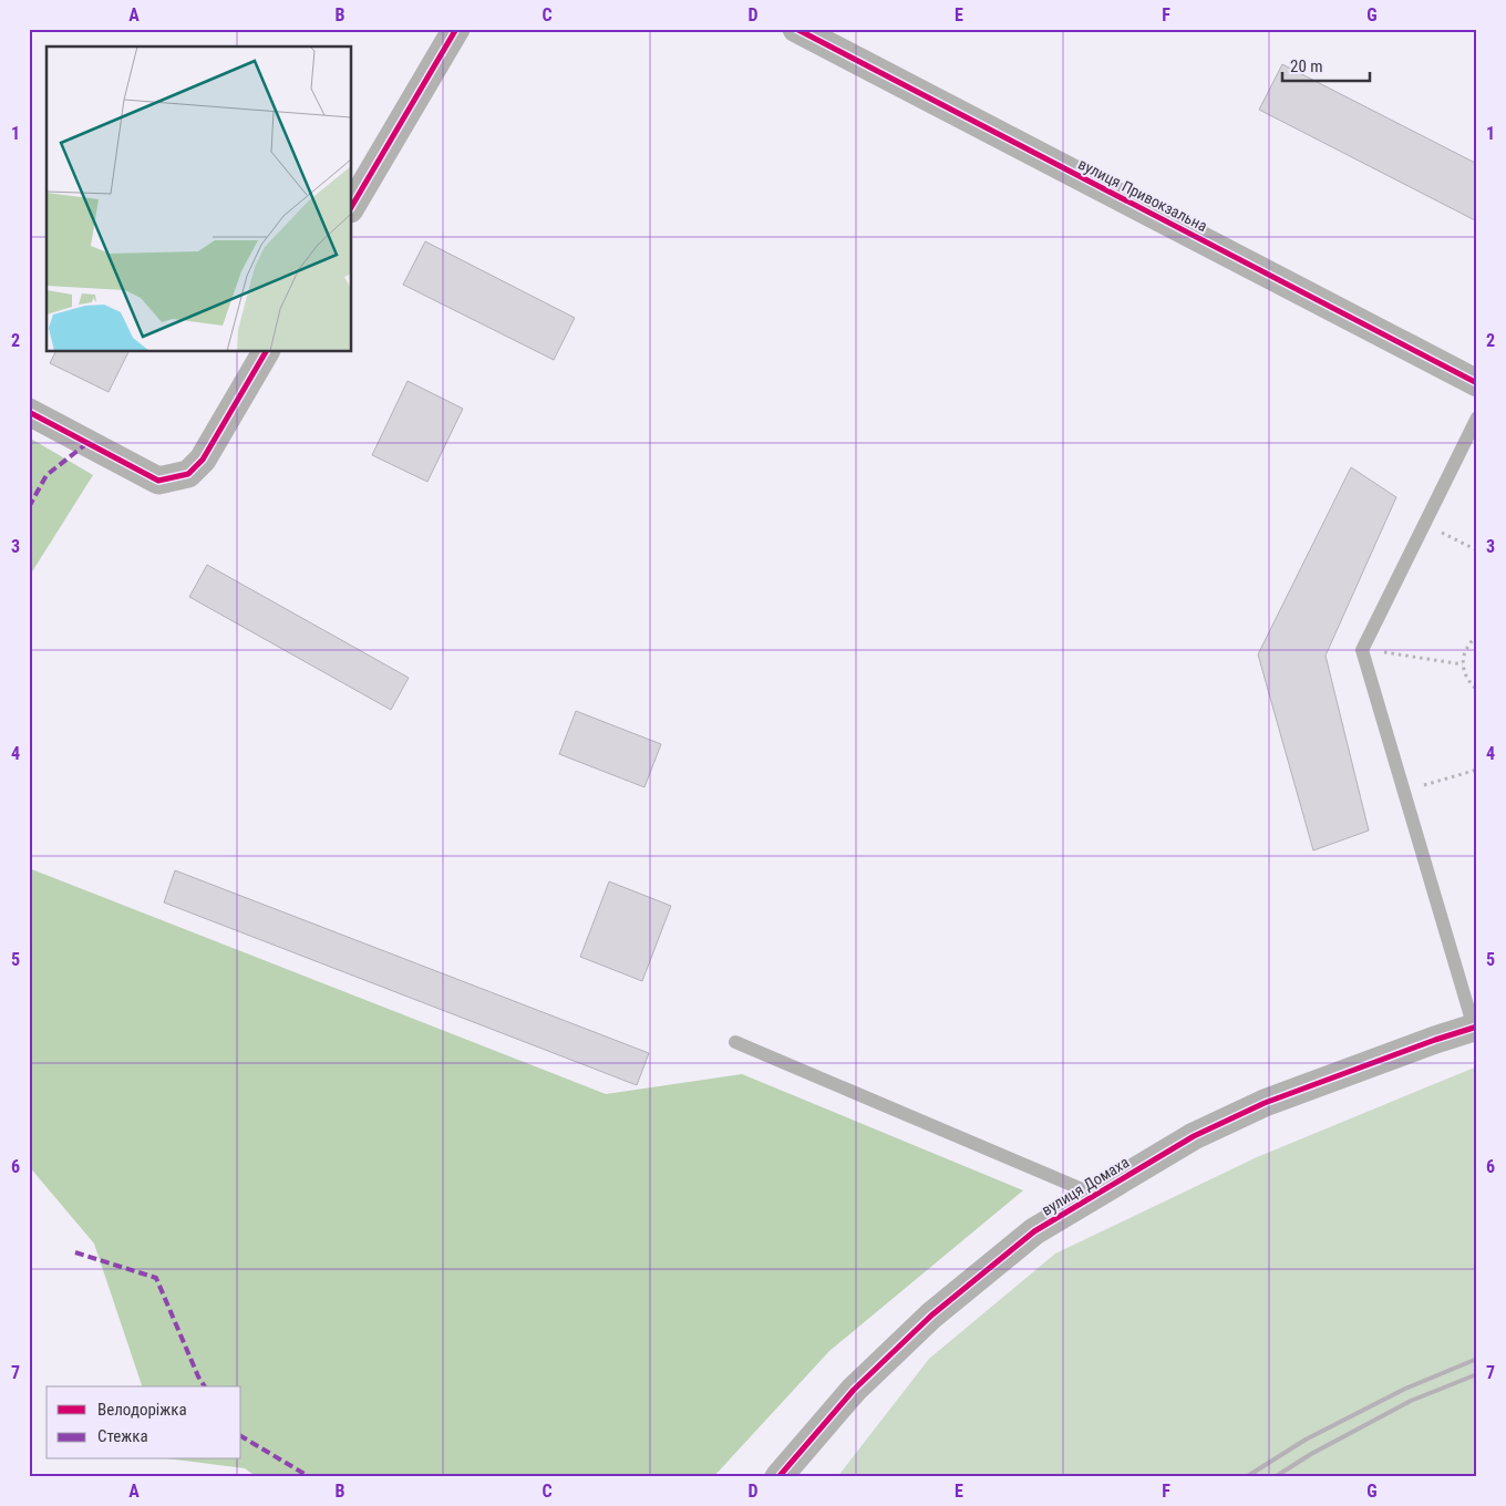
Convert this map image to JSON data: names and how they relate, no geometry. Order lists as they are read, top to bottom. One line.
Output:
{"streets":{"street":["вулиця Привокзальна","вулиця Домаха"]},"legend":["Велодоріжка","Стежка"],"scale_bar":"20 m","grid":{"columns":["A","B","C","D","E","F","G"],"rows":["1","2","3","4","5","6","7"]}}
